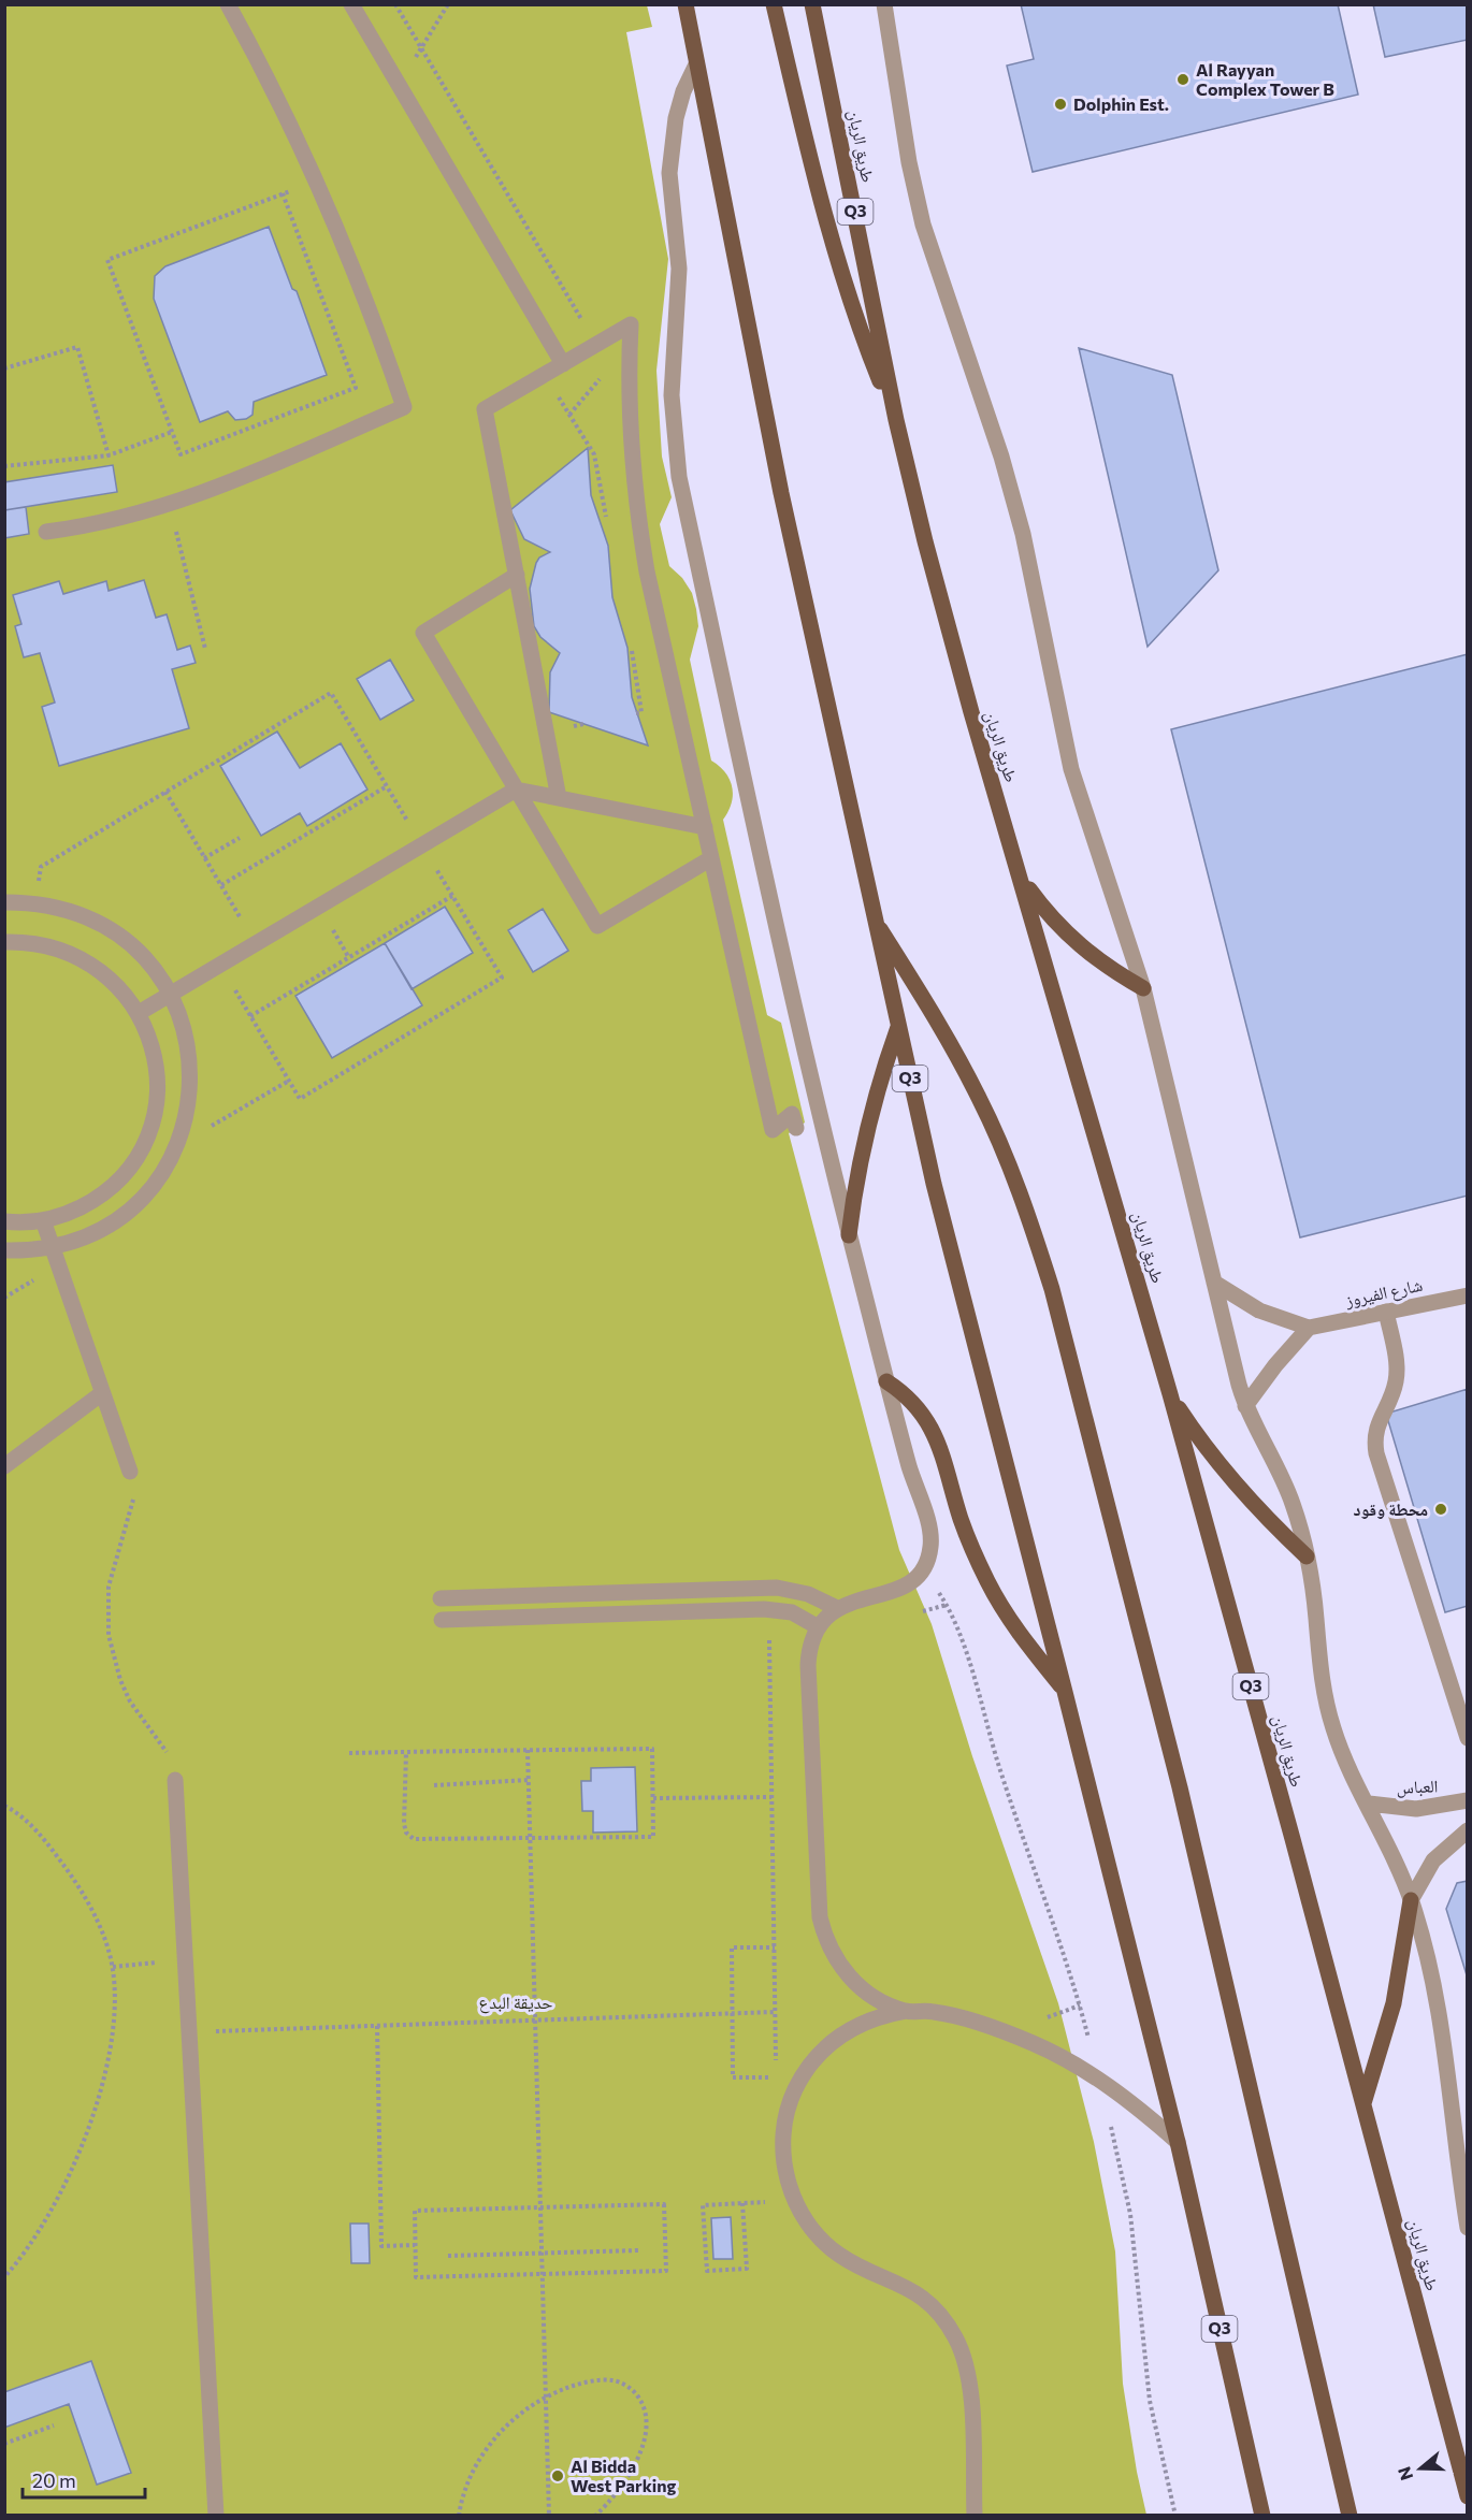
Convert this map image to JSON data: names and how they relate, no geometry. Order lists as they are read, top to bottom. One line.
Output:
{"streets":{"main road":["طريق الريان","Q3"],"street":["شارع الفيروز","العباس"]},"parks":["حديقة البدع"],"places":["Al Rayyan Complex Tower B","Dolphin Est.","محطة وقود","Al Bidda West Parking"],"scale_bar":"20 m","north":"left"}
